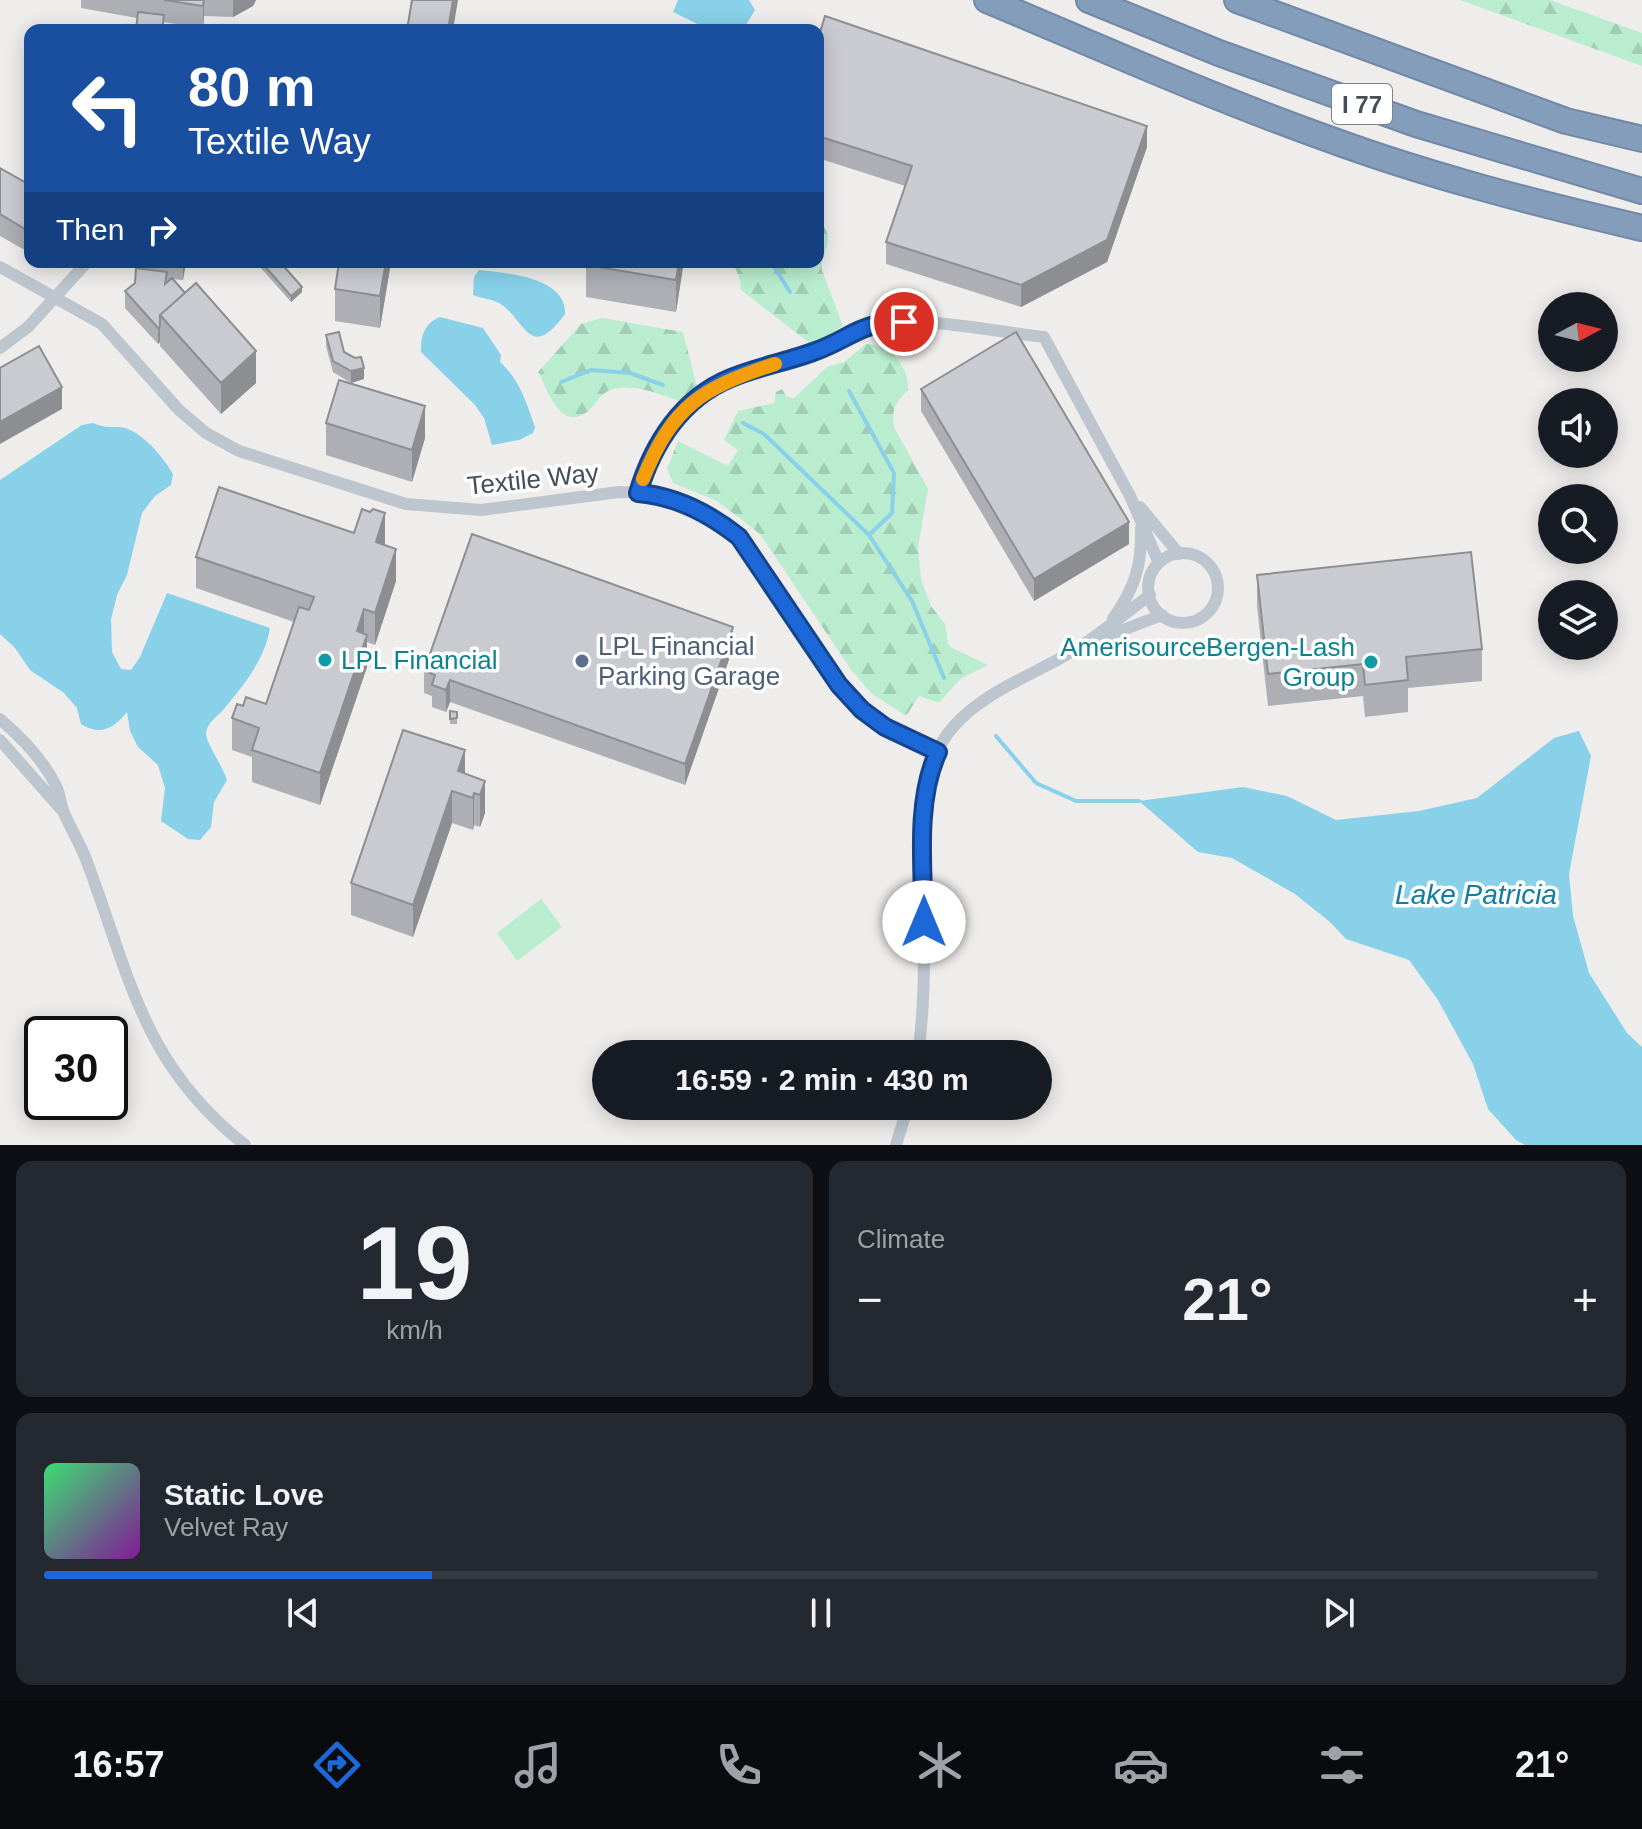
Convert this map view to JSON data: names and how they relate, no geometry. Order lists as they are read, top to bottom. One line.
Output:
{"streets":{"highway":["I 77"],"street":["Textile Way"]},"water":["Lake Patricia"],"places":["LPL Financial","LPL Financial Parking Garage","AmerisourceBergen-Lash Group"],"north":"right","page":{"turn":["80 m","Textile Way"],"then":"Then","limit":"30","trip":"16:59 · 2 min · 430 m","tile":[["19","km/h"],"Climate"],"heat":["−","21°","+"],"song":["Static Love","Velvet Ray"],"tabs":["16:57","21°"]}}
